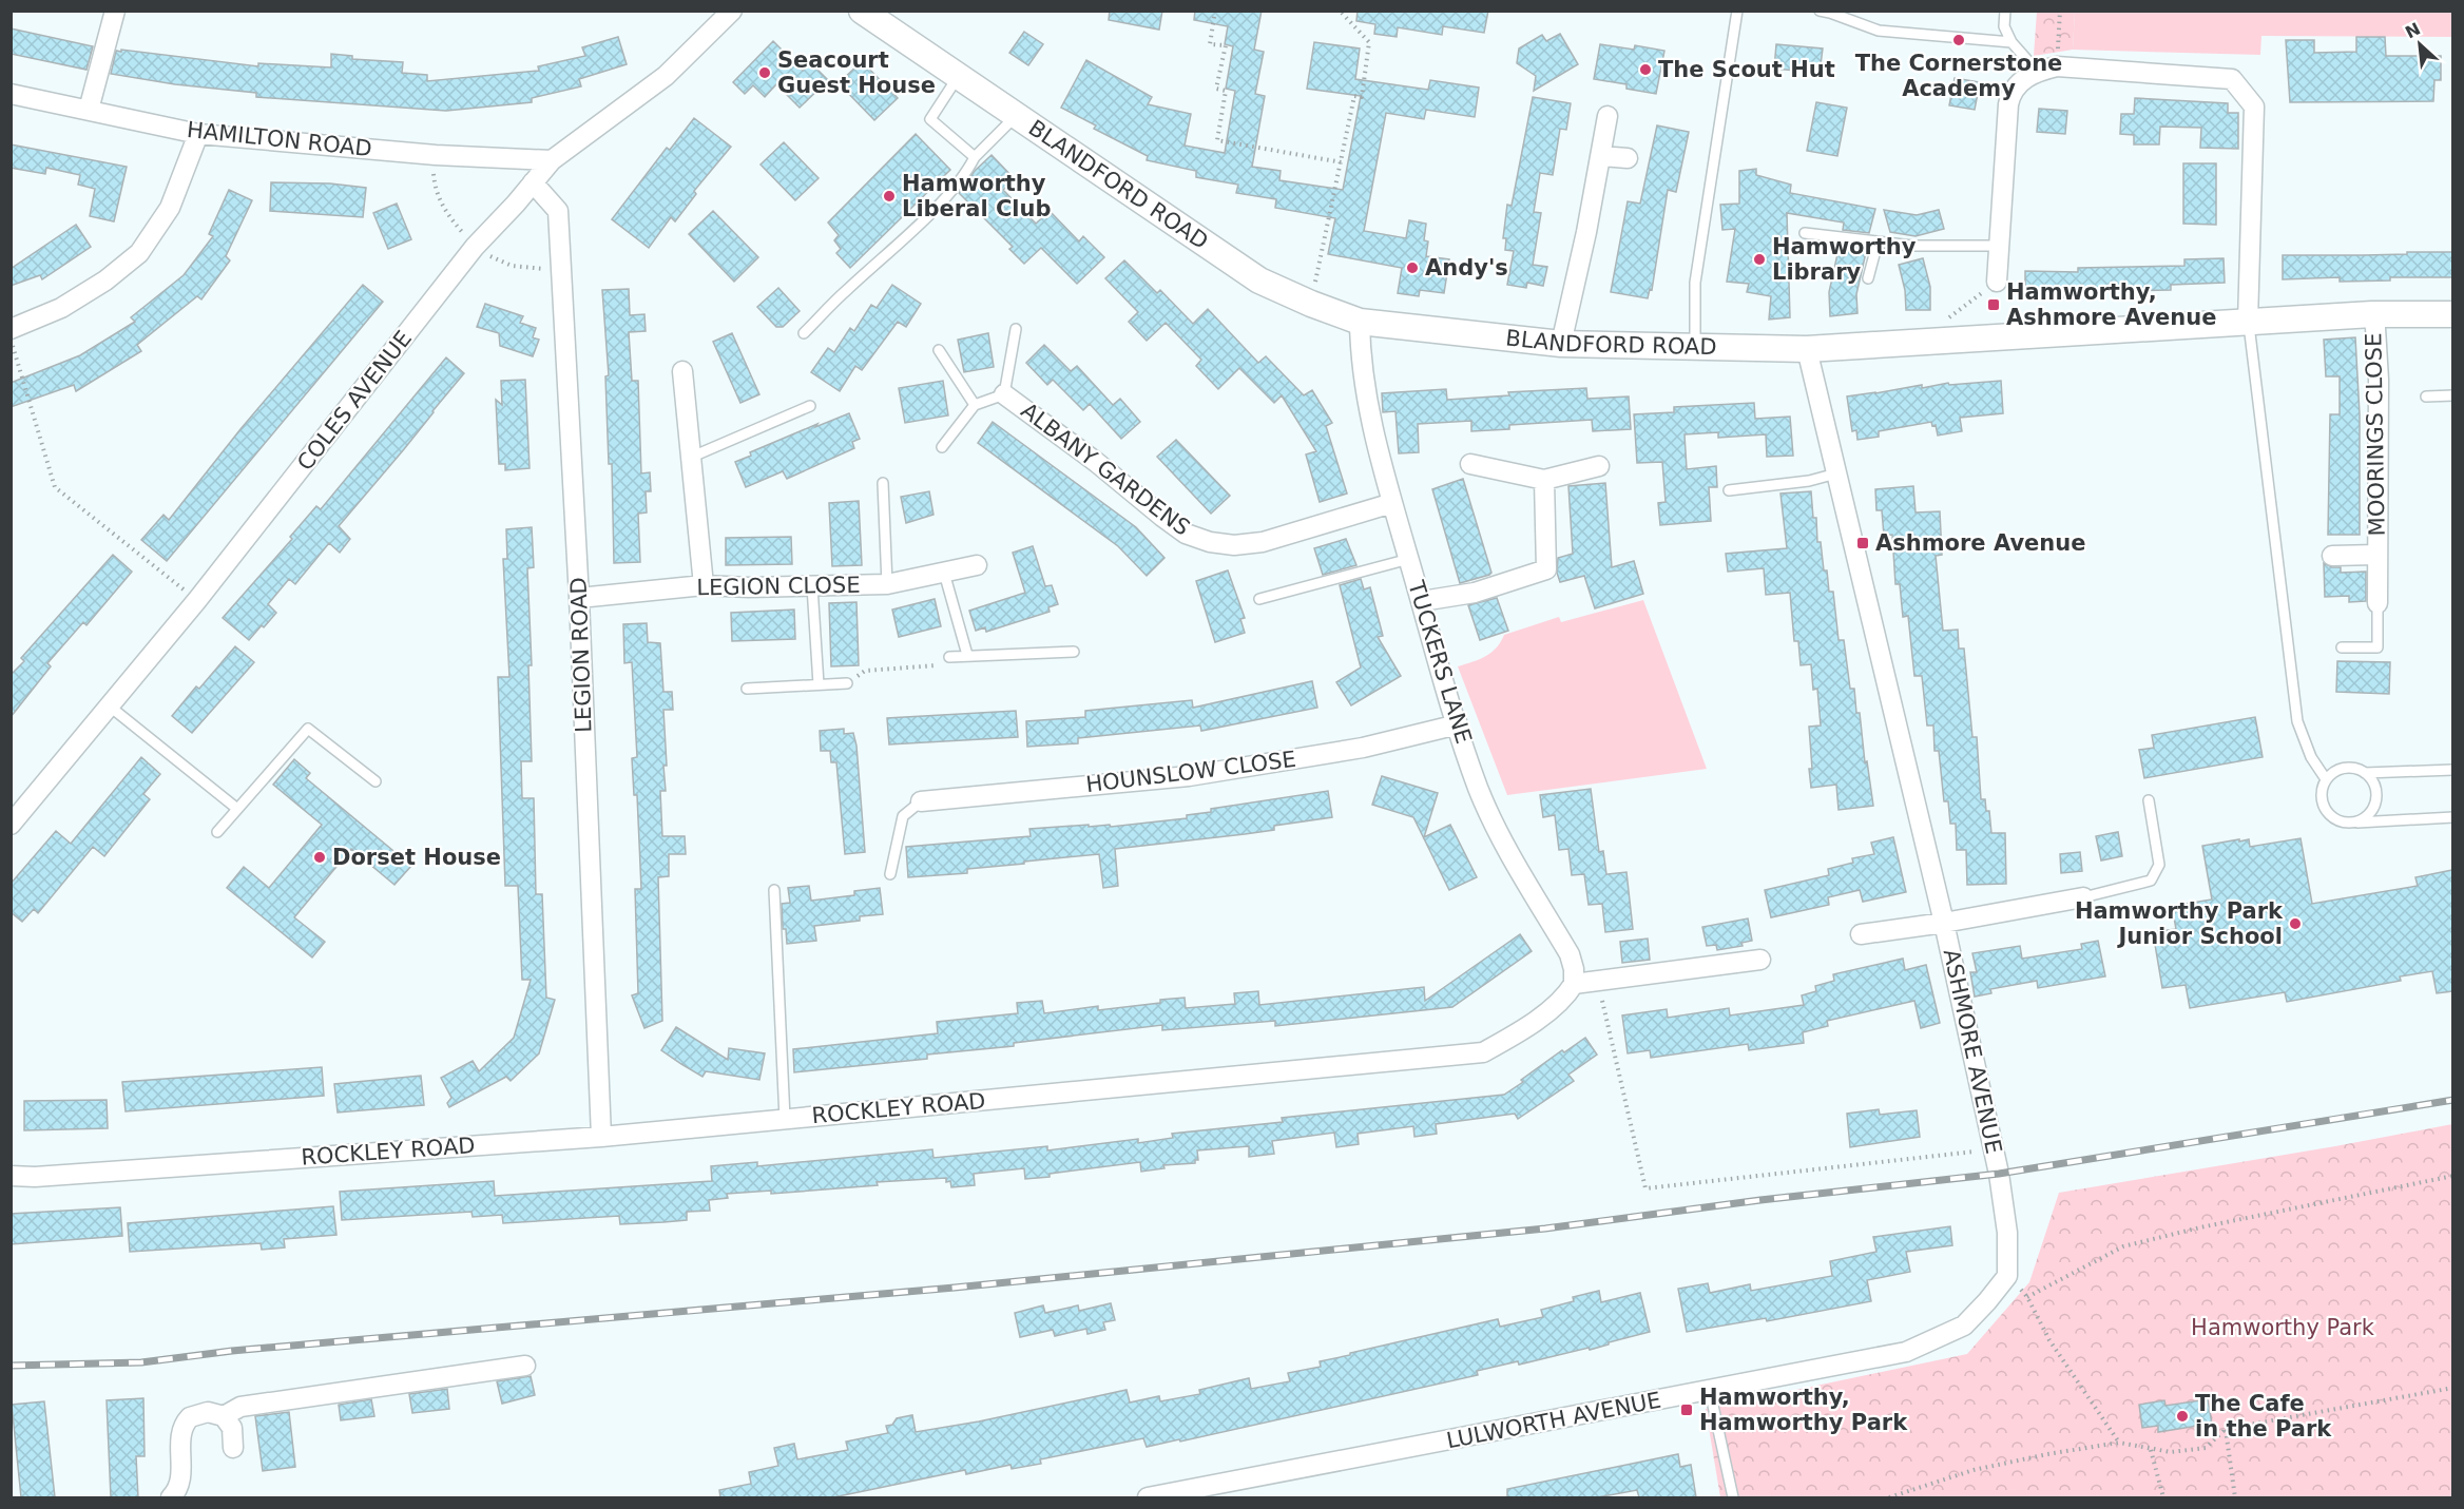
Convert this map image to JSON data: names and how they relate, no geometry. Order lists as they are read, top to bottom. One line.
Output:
{"streets":{"main road":["BLANDFORD ROAD"],"street":["HAMILTON ROAD","COLES AVENUE","MOORINGS CLOSE","ALBANY GARDENS","LEGION CLOSE","LEGION ROAD","TUCKERS LANE","HOUNSLOW CLOSE","ASHMORE AVENUE","ROCKLEY ROAD","LULWORTH AVENUE"]},"crossings":[["HAMILTON ROAD","COLES AVENUE"],["BLANDFORD ROAD","MOORINGS CLOSE"],["BLANDFORD ROAD","TUCKERS LANE"],["BLANDFORD ROAD","ASHMORE AVENUE"],["COLES AVENUE","LEGION ROAD"],["ALBANY GARDENS","TUCKERS LANE"],["LEGION CLOSE","LEGION ROAD"],["LEGION ROAD","ROCKLEY ROAD"],["TUCKERS LANE","HOUNSLOW CLOSE"],["TUCKERS LANE","ROCKLEY ROAD"],["ASHMORE AVENUE","LULWORTH AVENUE"]],"parks":["Hamworthy Park"],"places":{"other":["The Cornerstone Academy","The Scout Hut","Seacourt Guest House","Hamworthy Liberal Club","Hamworthy Library","Andy's","Dorset House","Hamworthy Park Junior School","The Cafe in the Park"],"transit":["Hamworthy, Ashmore Avenue","Ashmore Avenue","Hamworthy, Hamworthy Park"]},"north":"top left"}
